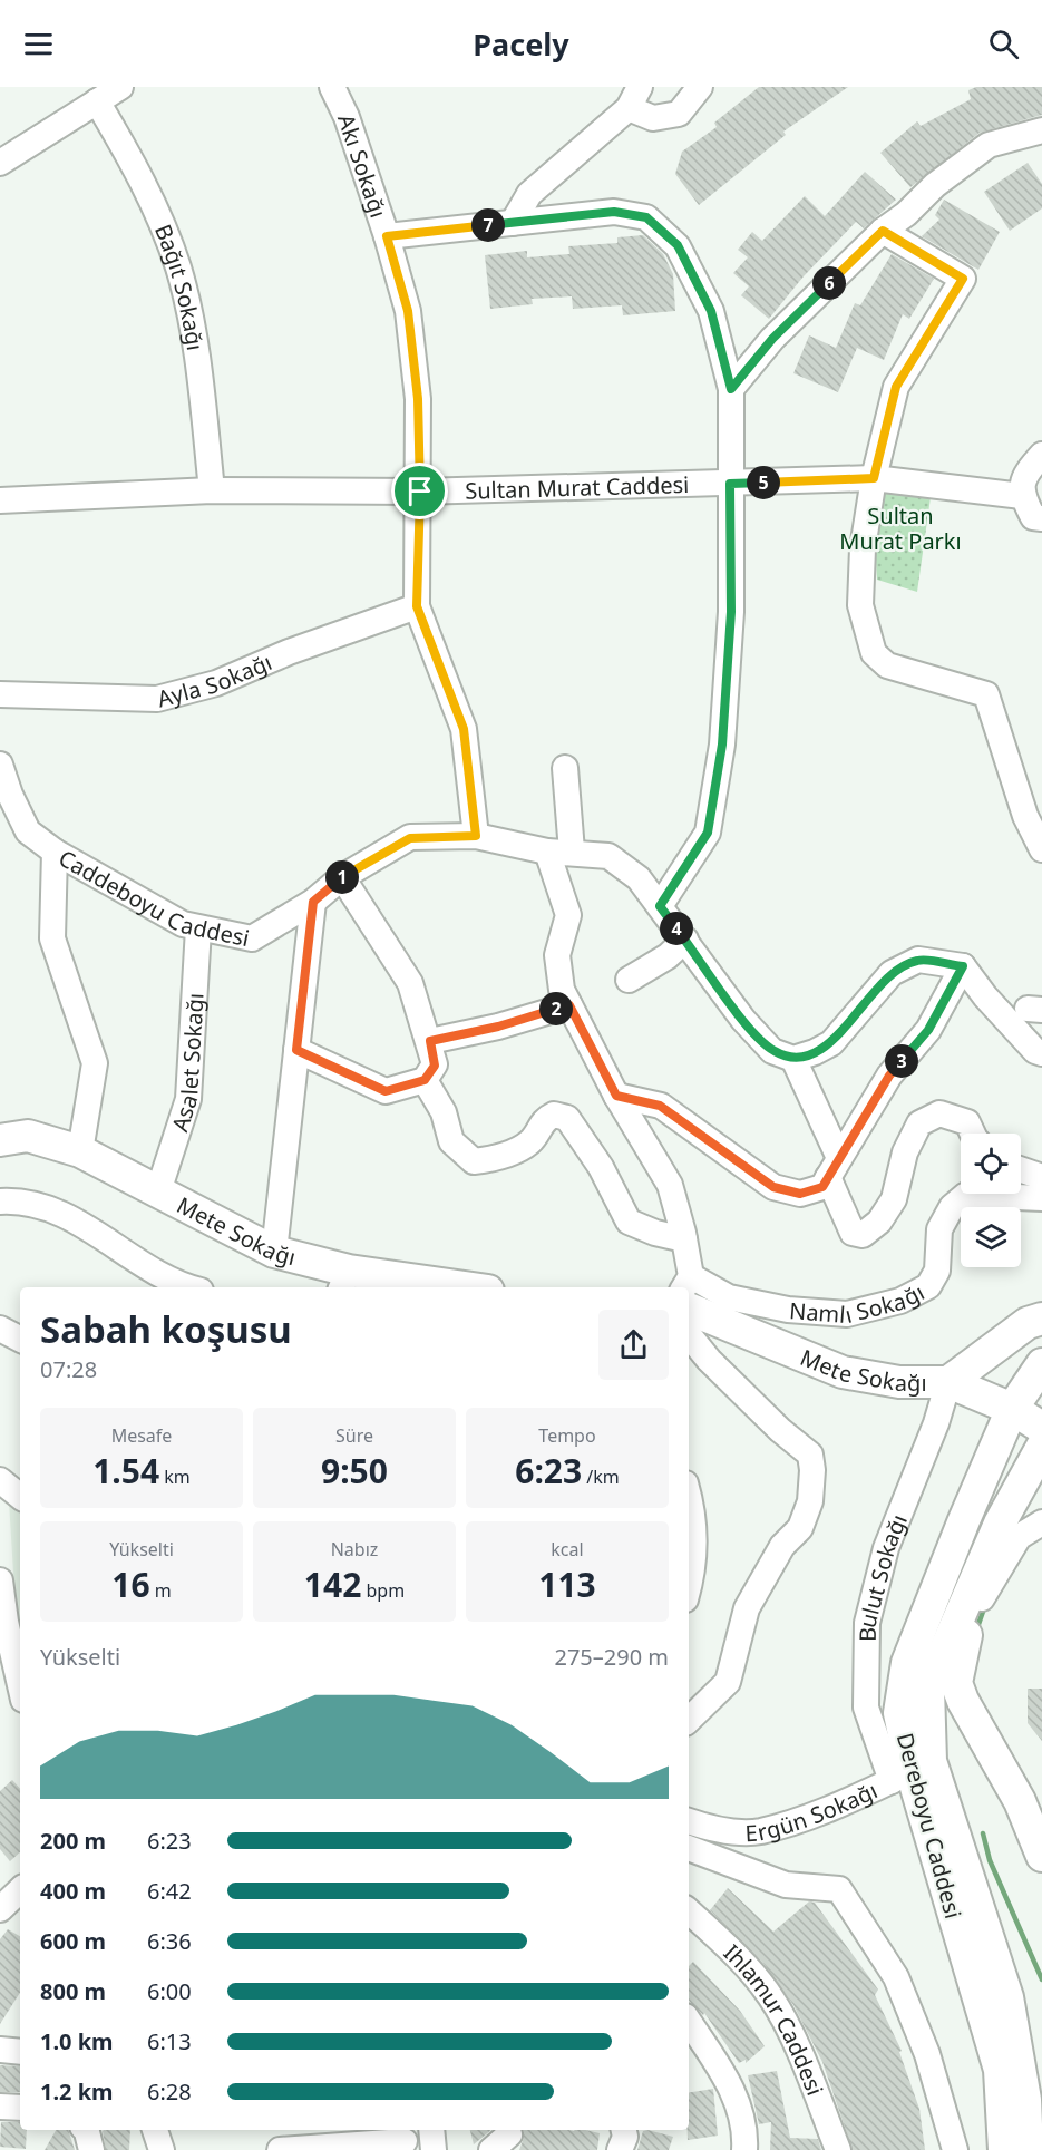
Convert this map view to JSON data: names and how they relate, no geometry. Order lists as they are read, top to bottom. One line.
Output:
{"streets":{"main road":["Mete Sokağı","Dereboyu Caddesi"],"street":["Akı Sokağı","Bağıt Sokağı","Sultan Murat Caddesi","Ayla Sokağı","Caddeboyu Caddesi","Asalet Sokağı","Namlı Sokağı","Bulut Sokağı","Ergün Sokağı","Ihlamur Caddesi"]},"crossings":[["Akı Sokağı","Sultan Murat Caddesi"],["Akı Sokağı","Ayla Sokağı"],["Akı Sokağı","Caddeboyu Caddesi"],["Bağıt Sokağı","Sultan Murat Caddesi"],["Caddeboyu Caddesi","Asalet Sokağı"],["Asalet Sokağı","Mete Sokağı"],["Mete Sokağı","Bulut Sokağı"],["Mete Sokağı","Dereboyu Caddesi"],["Bulut Sokağı","Ergün Sokağı"],["Bulut Sokağı","Dereboyu Caddesi"],["Ergün Sokağı","Dereboyu Caddesi"]],"parks":["Sultan Murat Parkı"],"page":{"header":"Pacely","pins":["7","6","5","1","4","2","3"],"heading":["Sabah koşusu","07:28"],"stats":[["Mesafe","1.54 km"],["Süre","9:50"],["Tempo","6:23 /km"],["Yükselti","16 m"],["Nabız","142 bpm"],["kcal","113"]],"chart":["Yükselti","275–290 m"],"list":[{"name":"200 m","note":"6:23"},{"name":"400 m","note":"6:42"},{"name":"600 m","note":"6:36"},{"name":"800 m","note":"6:00"},{"name":"1.0 km","note":"6:13"},{"name":"1.2 km","note":"6:28"}]}}
